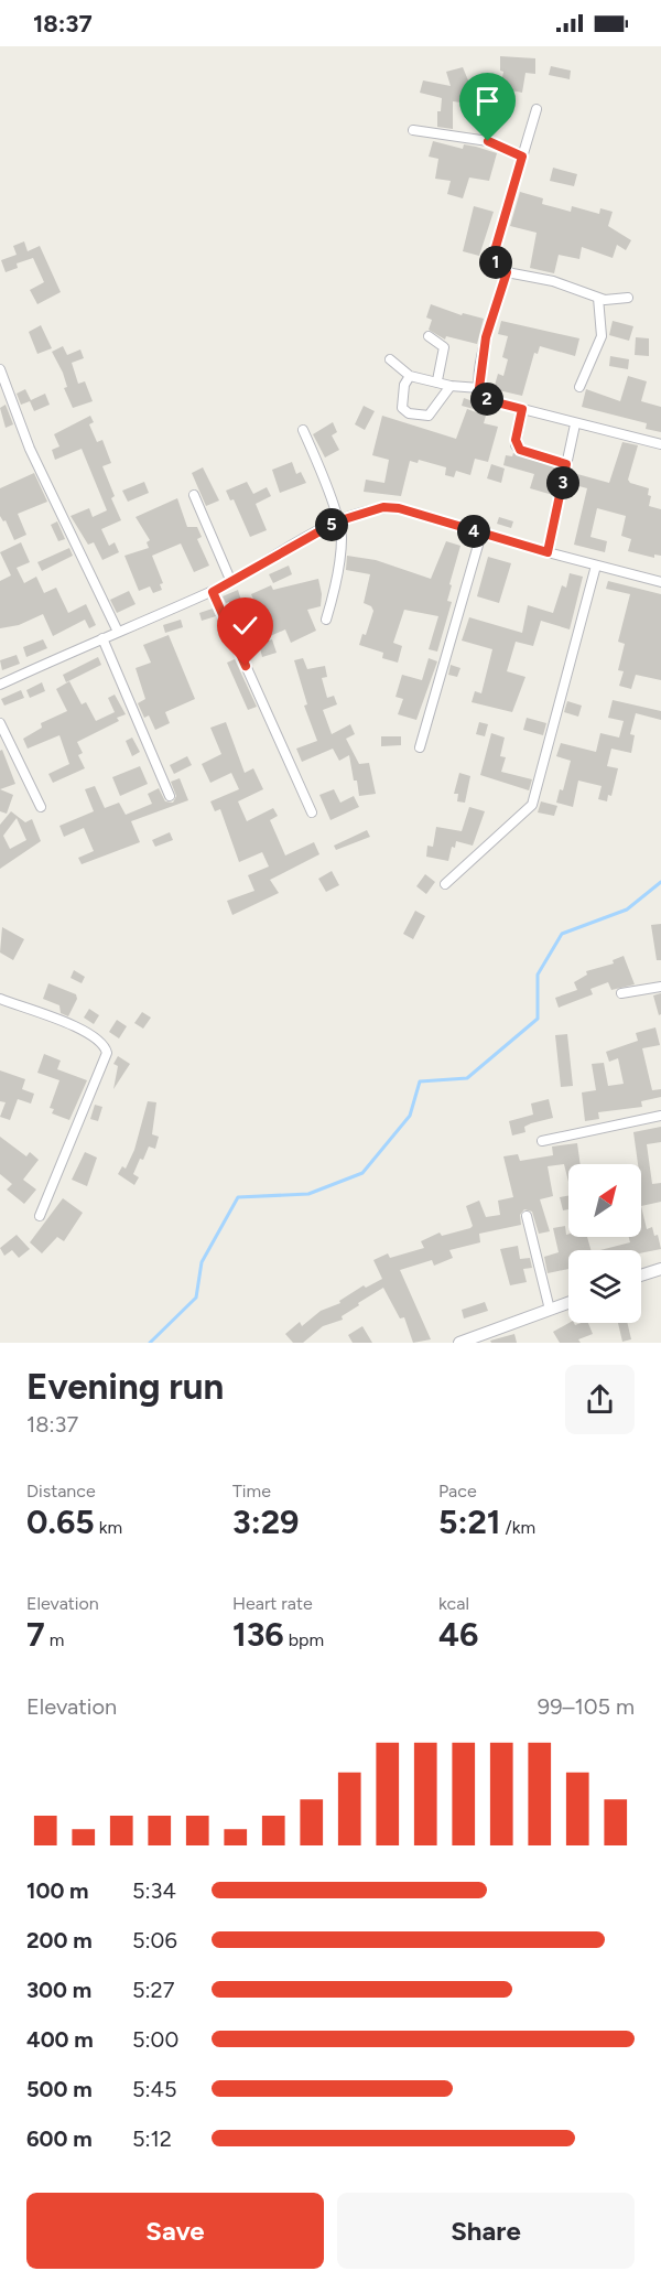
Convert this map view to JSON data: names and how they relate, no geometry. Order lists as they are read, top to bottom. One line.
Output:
{"north":"top right","page":{"status":"18:37","pins":["1","2","3","5","4"],"heading":["Evening run","18:37"],"stats":[["Distance","0.65 km"],["Time","3:29"],["Pace","5:21 /km"],["Elevation","7 m"],["Heart rate","136 bpm"],["kcal","46"]],"chart":["Elevation","99–105 m"],"list":[{"name":"100 m","note":"5:34"},{"name":"200 m","note":"5:06"},{"name":"300 m","note":"5:27"},{"name":"400 m","note":"5:00"},{"name":"500 m","note":"5:45"},{"name":"600 m","note":"5:12"}],"buttons":["Save","Share"]}}
